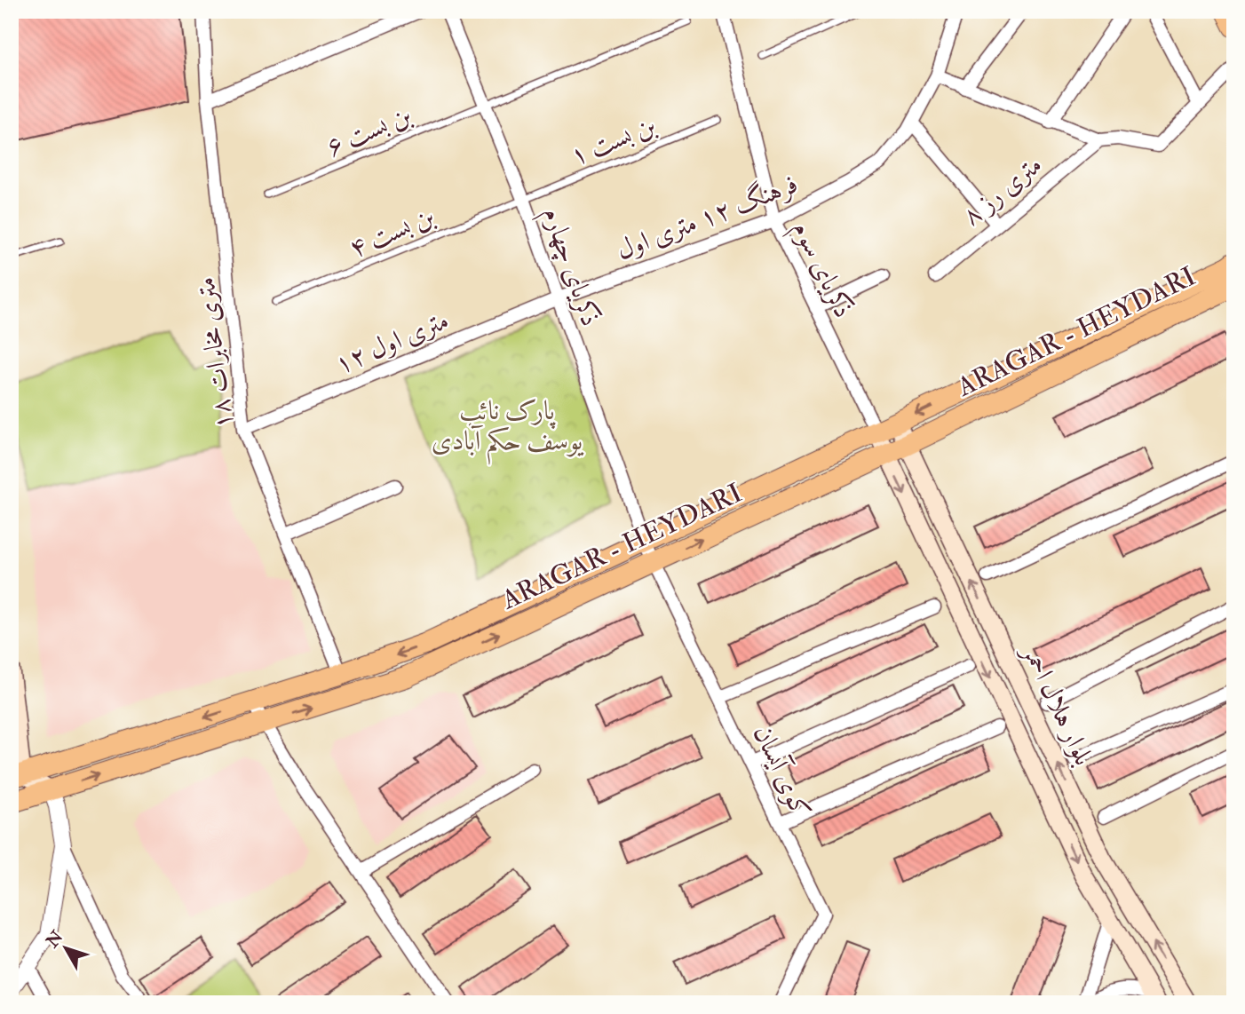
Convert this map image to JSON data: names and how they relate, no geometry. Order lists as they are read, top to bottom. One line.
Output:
{"streets":{"main road":["ARAGAR - HEYDARI","بلوار هلال احمر"],"street":["۸ متری رز","فرهنگ ۱۲ متری اول","ذکریای چهارم","ذکریای سوم","۱۲ متری اول","۱۸ متری مخابرات","کوی آیسان"],"lane":["بن بست ۶","بن بست ۱","بن بست ۴"]},"crossings":[["بن بست ۶","ذکریای چهارم"],["بن بست ۱","بن بست ۴"],["بن بست ۱","ذکریای چهارم"],["فرهنگ ۱۲ متری اول","ذکریای چهارم"],["فرهنگ ۱۲ متری اول","ذکریای سوم"],["فرهنگ ۱۲ متری اول","۱۲ متری اول"],["بن بست ۴","ذکریای چهارم"],["ذکریای چهارم","ARAGAR - HEYDARI"],["ذکریای چهارم","۱۲ متری اول"],["ذکریای چهارم","کوی آیسان"],["ذکریای سوم","ARAGAR - HEYDARI"],["ذکریای سوم","بلوار هلال احمر"],["ARAGAR - HEYDARI","۱۸ متری مخابرات"],["ARAGAR - HEYDARI","بلوار هلال احمر"],["ARAGAR - HEYDARI","کوی آیسان"],["۱۲ متری اول","۱۸ متری مخابرات"]],"parks":["پارک نائب یوسف حکم آبادی"],"north":"top left"}
